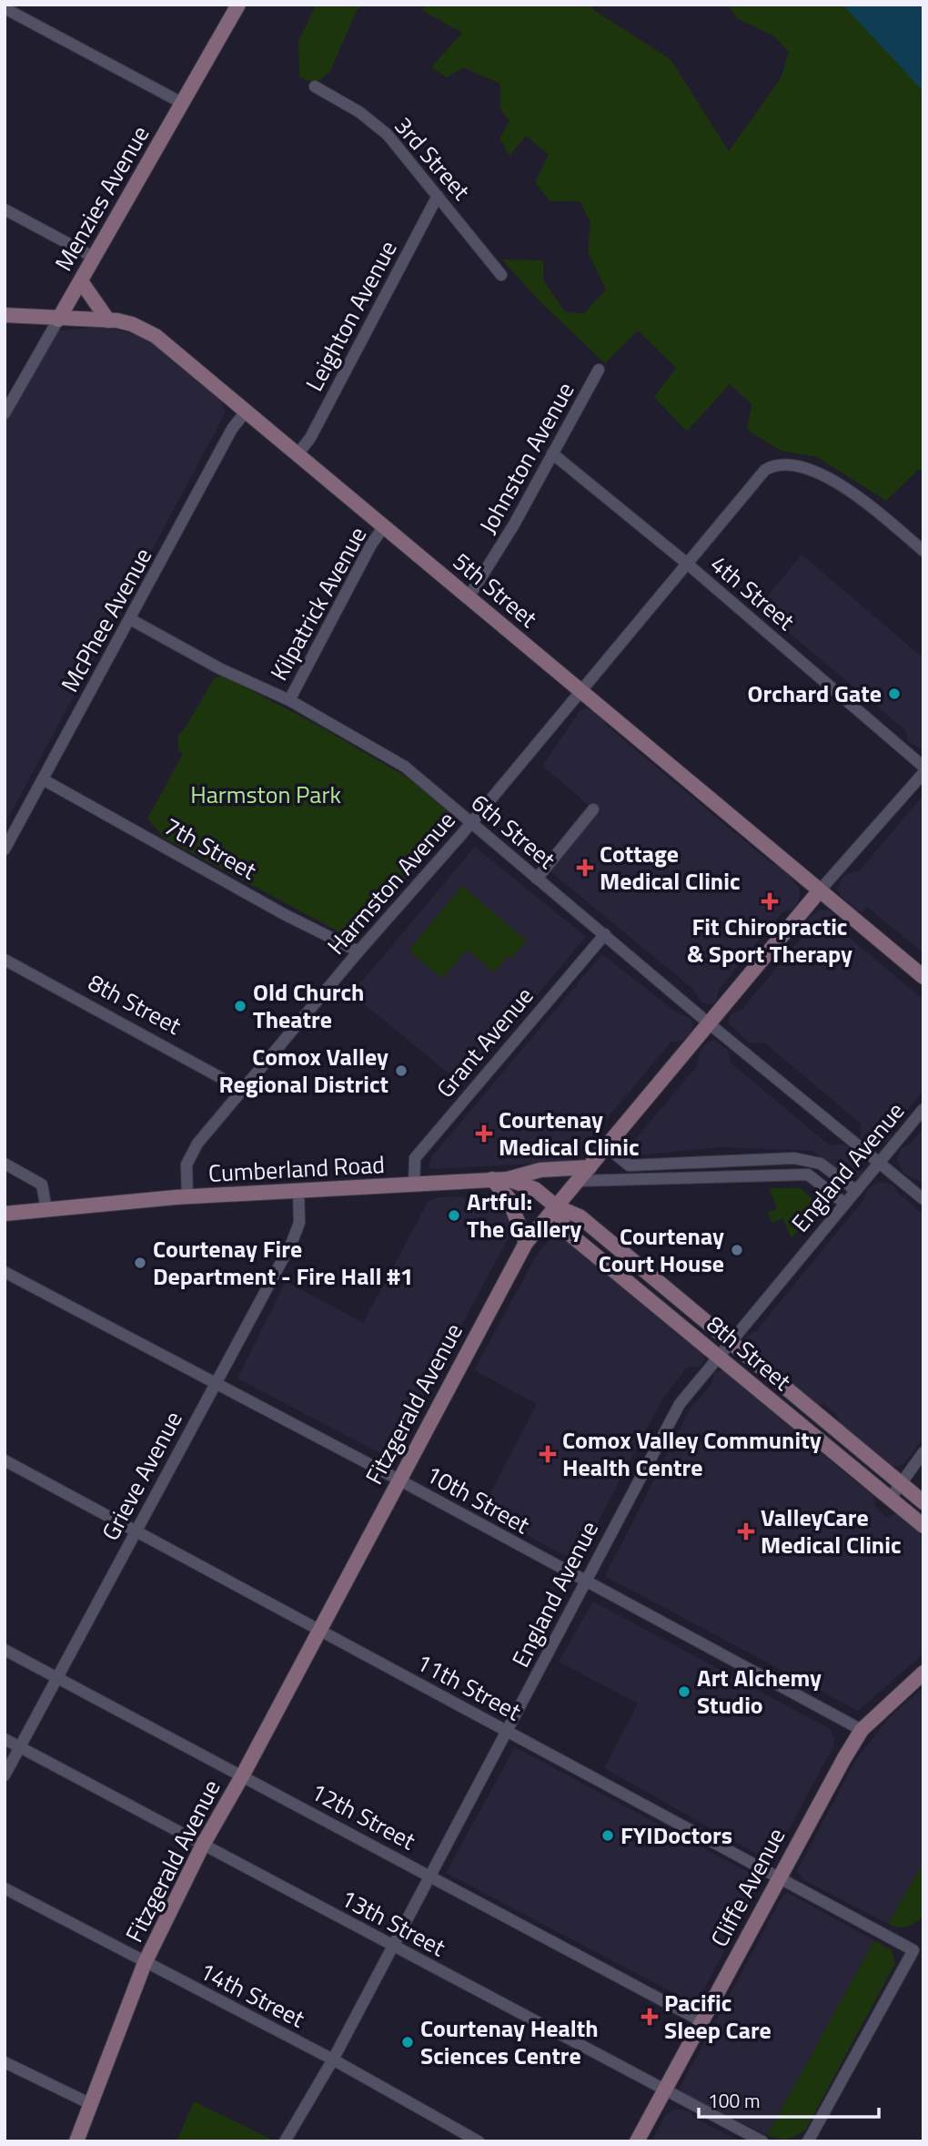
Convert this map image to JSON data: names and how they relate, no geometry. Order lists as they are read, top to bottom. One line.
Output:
{"streets":{"street":["3rd Street","Menzies Avenue","Leighton Avenue","Johnston Avenue","5th Street","4th Street","Kilpatrick Avenue","McPhee Avenue","6th Street","7th Street","Harmston Avenue","8th Street","Grant Avenue","England Avenue","Cumberland Road","Fitzgerald Avenue","Grieve Avenue","10th Street","11th Street","12th Street","Cliffe Avenue","13th Street","14th Street"]},"crossings":[["3rd Street","Leighton Avenue"],["Menzies Avenue","5th Street"],["Leighton Avenue","5th Street"],["Johnston Avenue","5th Street"],["Johnston Avenue","4th Street"],["5th Street","Kilpatrick Avenue"],["5th Street","McPhee Avenue"],["5th Street","Harmston Avenue"],["5th Street","Fitzgerald Avenue"],["4th Street","Harmston Avenue"],["Kilpatrick Avenue","6th Street"],["McPhee Avenue","6th Street"],["McPhee Avenue","7th Street"],["6th Street","Harmston Avenue"],["6th Street","Grant Avenue"],["6th Street","England Avenue"],["6th Street","Fitzgerald Avenue"],["7th Street","Harmston Avenue"],["Harmston Avenue","8th Street"],["Harmston Avenue","Cumberland Road"],["8th Street","England Avenue"],["8th Street","Cumberland Road"],["8th Street","Fitzgerald Avenue"],["Grant Avenue","Cumberland Road"],["England Avenue","10th Street"],["England Avenue","11th Street"],["England Avenue","12th Street"],["England Avenue","13th Street"],["England Avenue","14th Street"],["Cumberland Road","Fitzgerald Avenue"],["Cumberland Road","Grieve Avenue"],["Fitzgerald Avenue","10th Street"],["Fitzgerald Avenue","11th Street"],["Fitzgerald Avenue","12th Street"],["Fitzgerald Avenue","13th Street"],["Fitzgerald Avenue","14th Street"],["Grieve Avenue","10th Street"],["Grieve Avenue","11th Street"],["Grieve Avenue","12th Street"],["Grieve Avenue","13th Street"],["10th Street","Cliffe Avenue"],["11th Street","Cliffe Avenue"],["12th Street","Cliffe Avenue"],["Cliffe Avenue","13th Street"]],"parks":["Harmston Park"],"places":{"other":["Orchard Gate","Old Church Theatre","Comox Valley Regional District","Artful: The Gallery","Courtenay Court House","Courtenay Fire Department - Fire Hall #1","Art Alchemy Studio","FYIDoctors","Courtenay Health Sciences Centre"],"health":["Cottage Medical Clinic","Fit Chiropractic & Sport Therapy","Courtenay Medical Clinic","Comox Valley Community Health Centre","ValleyCare Medical Clinic","Pacific Sleep Care"]},"scale_bar":"100 m"}
